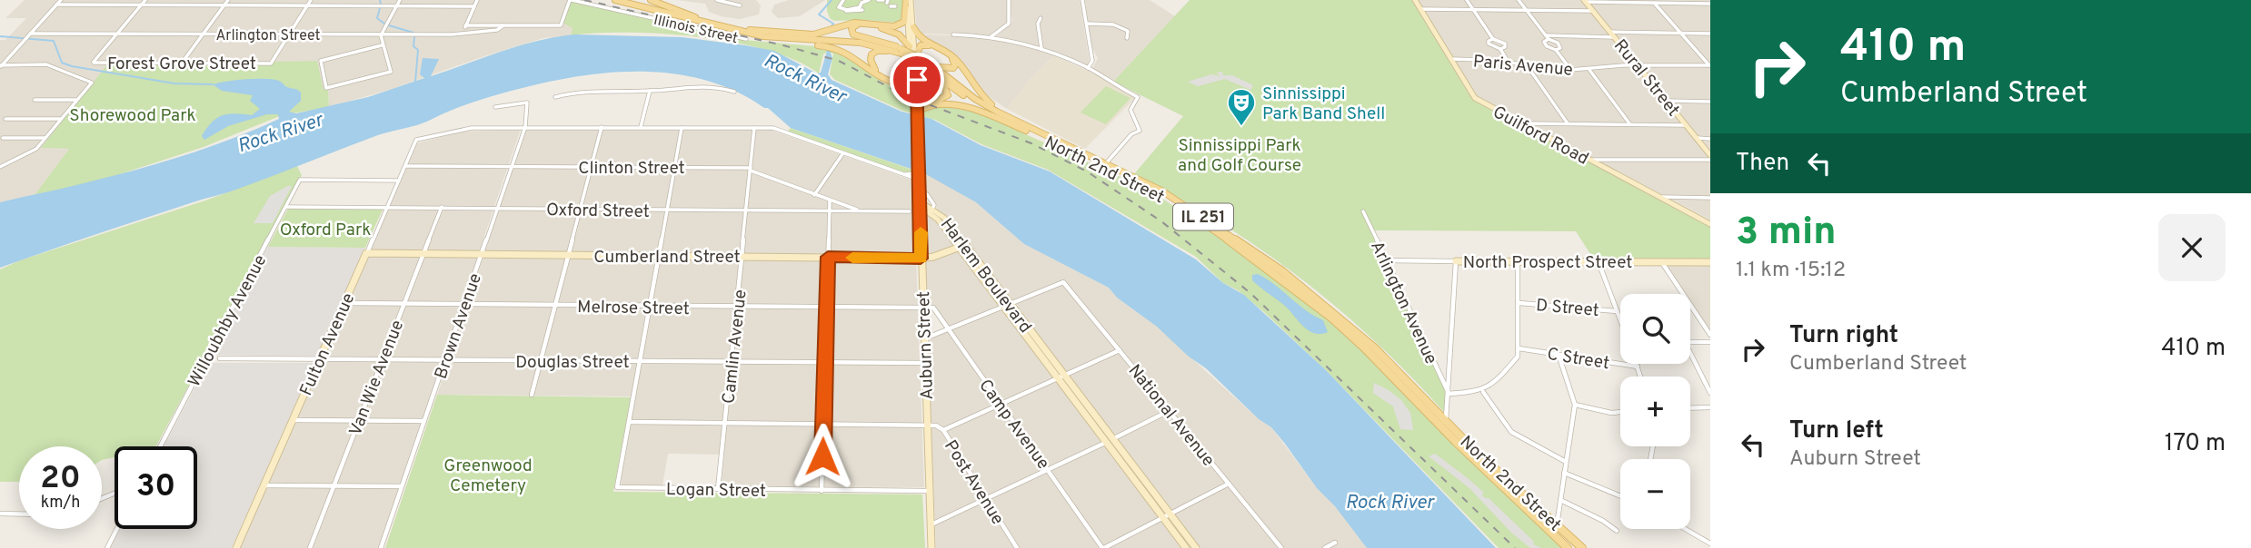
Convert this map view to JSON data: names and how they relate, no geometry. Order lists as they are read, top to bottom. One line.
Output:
{"streets":{"main road":["North 2nd Street","IL 251"],"street":["Illinois Street","Arlington Street","Forest Grove Street","Paris Avenue","Rural Street","Guilford Road","Clinton Street","Oxford Street","Cumberland Street","North Prospect Street","Harlem Boulevard","Arlington Avenue","Melrose Street","D Street","Willoubhby Avenue","Brown Avenue","Fulton Avenue","Auburn Street","Camlin Avenue","C Street","Douglas Street","Van Wie Avenue","National Avenue","Camp Avenue","Post Avenue","Logan Street"]},"crossings":[["Illinois Street","Arlington Street"],["Arlington Street","Forest Grove Street"],["Paris Avenue","Rural Street"],["Paris Avenue","Guilford Road"],["Clinton Street","Oxford Street"],["Clinton Street","Brown Avenue"],["Clinton Street","Fulton Avenue"],["Clinton Street","Camlin Avenue"],["Oxford Street","Willoubhby Avenue"],["Oxford Street","Brown Avenue"],["Oxford Street","Fulton Avenue"],["Oxford Street","Camlin Avenue"],["Oxford Street","Van Wie Avenue"],["Cumberland Street","Harlem Boulevard"],["Cumberland Street","Brown Avenue"],["Cumberland Street","Fulton Avenue"],["Cumberland Street","Auburn Street"],["Cumberland Street","Camlin Avenue"],["Cumberland Street","Van Wie Avenue"],["North Prospect Street","Arlington Avenue"],["Harlem Boulevard","Auburn Street"],["Harlem Boulevard","National Avenue"],["Melrose Street","Brown Avenue"],["Melrose Street","Fulton Avenue"],["Melrose Street","Auburn Street"],["Melrose Street","Camlin Avenue"],["Melrose Street","Van Wie Avenue"],["Melrose Street","Camp Avenue"],["Willoubhby Avenue","Fulton Avenue"],["Brown Avenue","Fulton Avenue"],["Brown Avenue","Douglas Street"],["Fulton Avenue","Douglas Street"],["Auburn Street","Douglas Street"],["Auburn Street","Camp Avenue"],["Auburn Street","Post Avenue"],["Auburn Street","Logan Street"],["Camlin Avenue","Douglas Street"],["Camlin Avenue","Post Avenue"],["Camlin Avenue","Logan Street"],["Douglas Street","Van Wie Avenue"],["Post Avenue","Logan Street"]],"water":["Rock River"],"parks":["Shorewood Park","Sinnissippi Park and Golf Course","Oxford Park","Greenwood Cemetery"],"places":{"theatre":["Sinnissippi Park Band Shell"]},"page":{"turn":["410 m","Cumberland Street"],"then":"Then","heading":["3 min","1.1 km · 15:12"],"map_buttons":["+","−"],"list":[{"name":"Turn right","note":"Cumberland Street","value":"410 m"},{"name":"Turn left","note":"Auburn Street","value":"170 m"}],"speed":"20 km/h","limit":"30"}}
